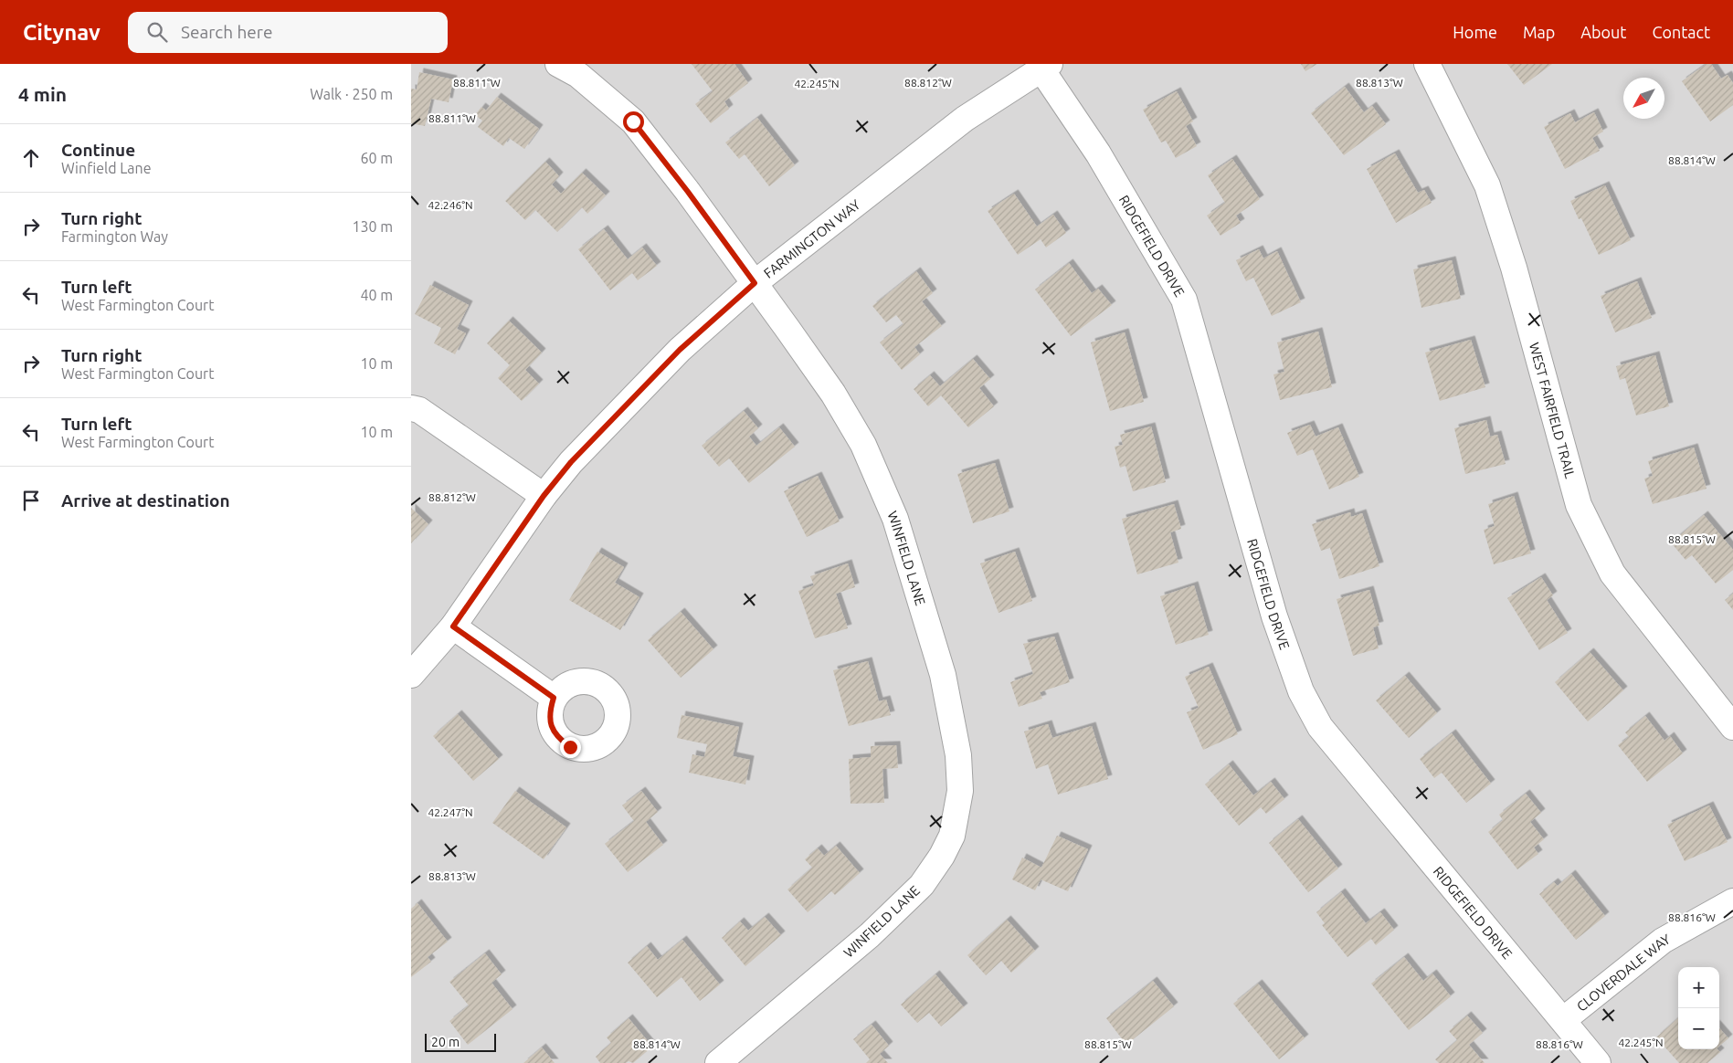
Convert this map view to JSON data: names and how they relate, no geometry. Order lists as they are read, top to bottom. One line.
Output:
{"streets":{"street":["FARMINGTON WAY","RIDGEFIELD DRIVE","WEST FAIRFIELD TRAIL","WINFIELD LANE","CLOVERDALE WAY"]},"crossings":[["FARMINGTON WAY","RIDGEFIELD DRIVE"],["FARMINGTON WAY","WINFIELD LANE"],["RIDGEFIELD DRIVE","CLOVERDALE WAY"]],"scale_bar":"20 m","north":"bottom left","page":{"header":"Citynav","search":"Search here","nav":["Home","Map","About","Contact"],"heading":["4 min","Walk · 250 m"],"list":[["Continue","Winfield Lane","60 m"],["Turn right","Farmington Way","130 m"],["Turn left","West Farmington Court","40 m"],["Turn right","West Farmington Court","10 m"],["Turn left","West Farmington Court","10 m"],"Arrive at destination"],"map_buttons":["+","−"],"scale":"20 m"},"coordinates":["88.811°W","88.812°W","88.813°W","42.245°N","88.814°W","42.246°N","88.815°W","42.247°N","88.816°W"]}
